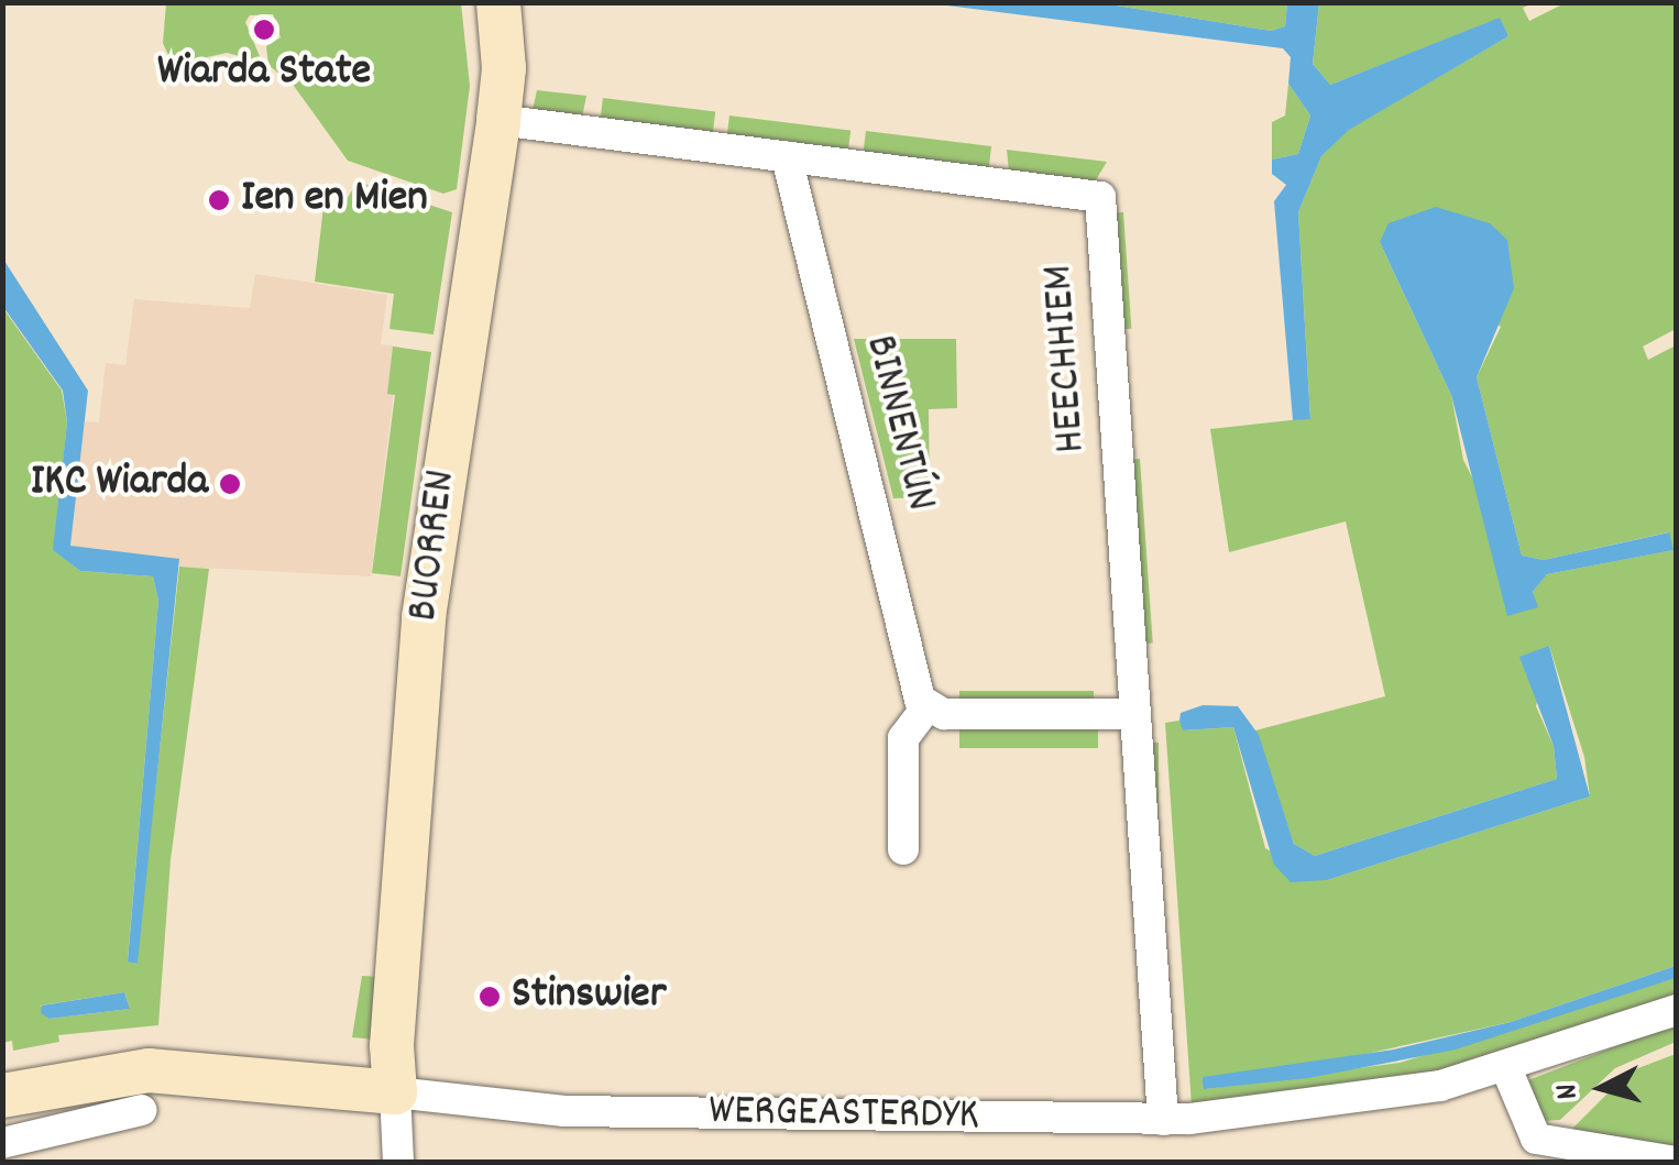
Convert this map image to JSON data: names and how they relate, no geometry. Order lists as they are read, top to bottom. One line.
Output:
{"streets":{"street":["HEECHHIEM","BINNENTÚN","BUORREN","WERGEASTERDYK"]},"crossings":[["HEECHHIEM","BINNENTÚN"],["HEECHHIEM","BUORREN"],["HEECHHIEM","WERGEASTERDYK"],["BUORREN","WERGEASTERDYK"]],"places":["Wiarda State","Ien en Mien","IKC Wiarda","Stinswier"],"north":"left"}
